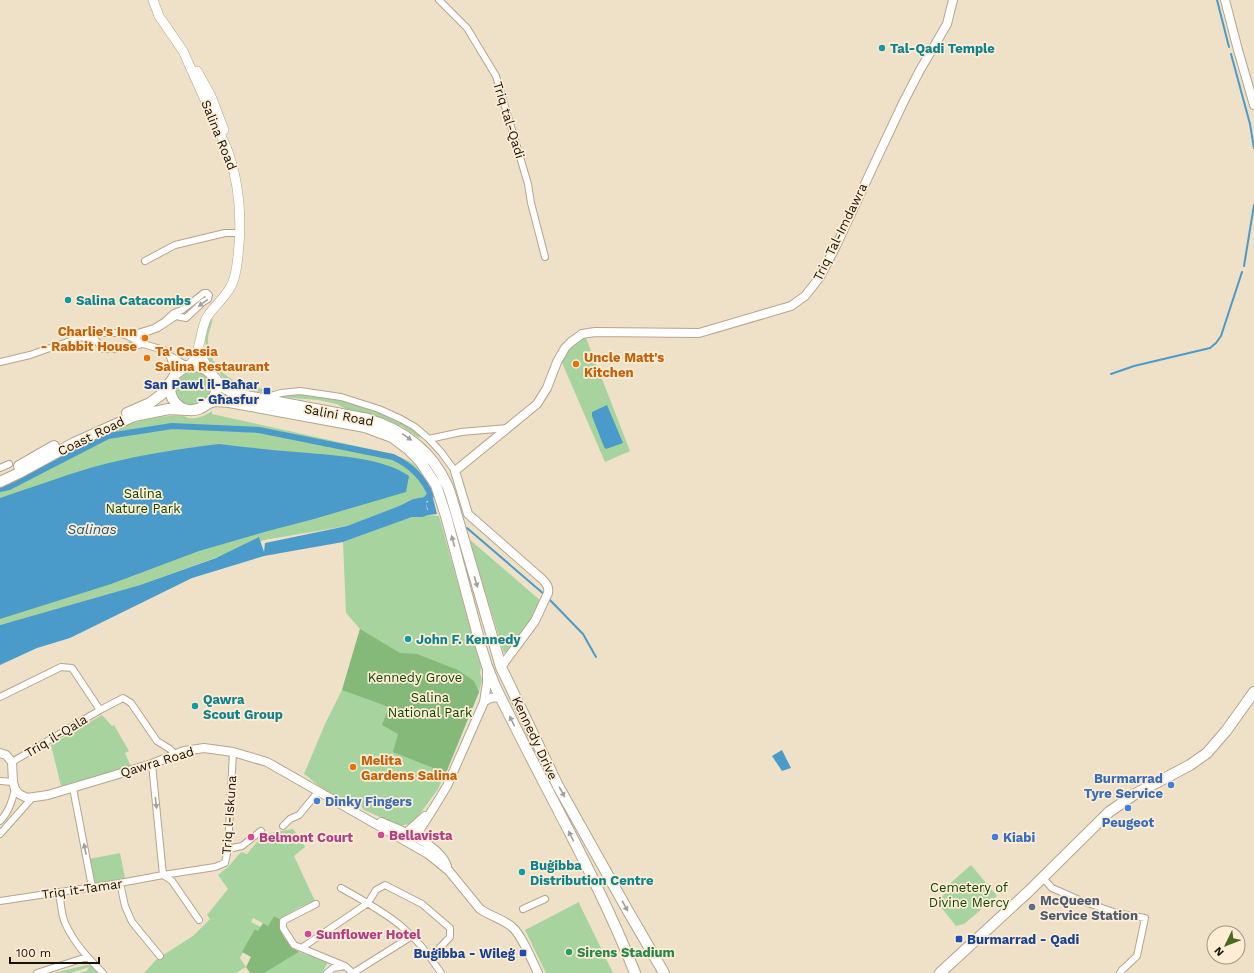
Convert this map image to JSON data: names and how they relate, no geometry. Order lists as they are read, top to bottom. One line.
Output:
{"streets":{"main road":["Salina Road","Salini Road","Coast Road","Kennedy Drive"],"street":["Triq tal-Qadi","Triq Tal-Imdawra","Triq il-Qala","Qawra Road","Triq l-Iskuna","Triq it-Tamar"]},"crossings":[["Salina Road","Salini Road"],["Salina Road","Coast Road"],["Salini Road","Coast Road"],["Salini Road","Kennedy Drive"],["Triq il-Qala","Qawra Road"],["Qawra Road","Triq l-Iskuna"],["Triq l-Iskuna","Triq it-Tamar"]],"water":["Salinas"],"parks":["Salina Nature Park","Kennedy Grove","Salina National Park","Cemetery of Divine Mercy"],"places":{"other":["Tal-Qadi Temple","Salina Catacombs","Charlie's Inn - Rabbit House","Ta' Cassia Salina Restaurant","Uncle Matt's Kitchen","John F. Kennedy","Qawra Scout Group","Melita Gardens Salina","Burmarrad Tyre Service","Dinky Fingers","Peugeot","Bellavista","Belmont Court","Kiabi","Buġibba Distribution Centre","McQueen Service Station","Sunflower Hotel","Sirens Stadium"],"transit":["San Pawl il-Baħar - Għasfur","Burmarrad - Qadi","Buġibba - Wileġ"]},"scale_bar":"100 m","north":"bottom left"}
